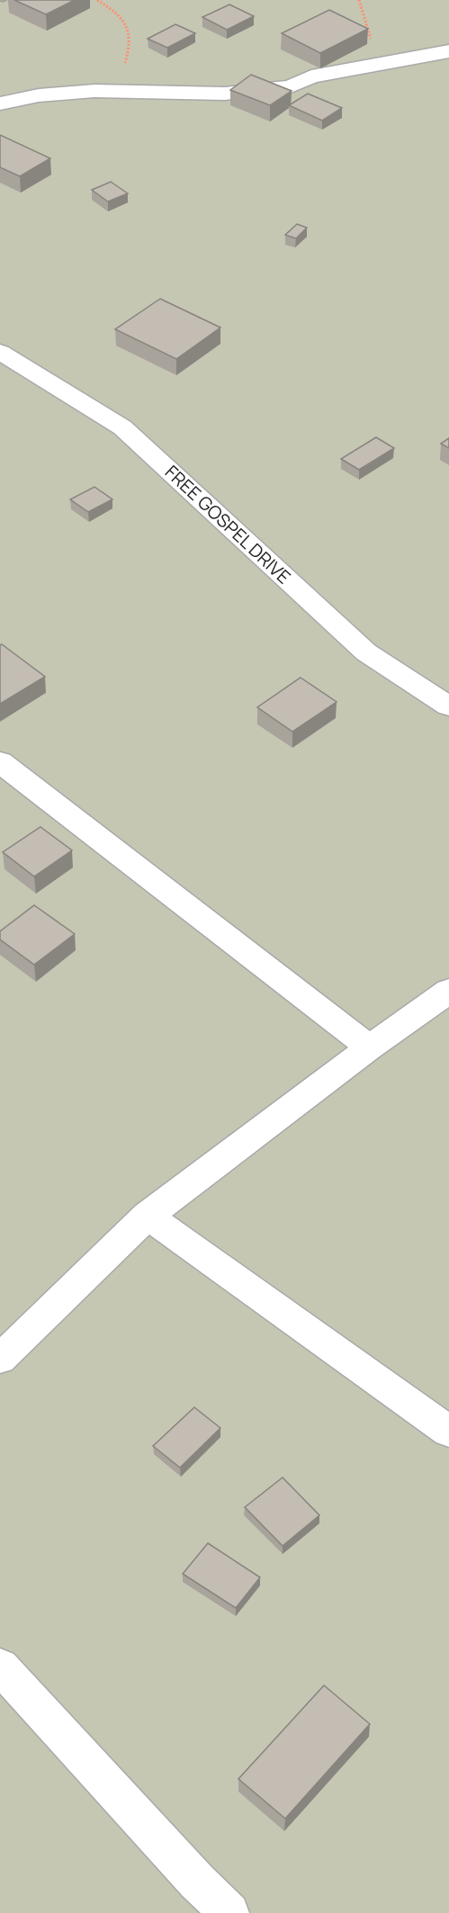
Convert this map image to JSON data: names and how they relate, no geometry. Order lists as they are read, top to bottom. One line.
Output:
{"streets":{"street":["FREE GOSPEL DRIVE"]}}
